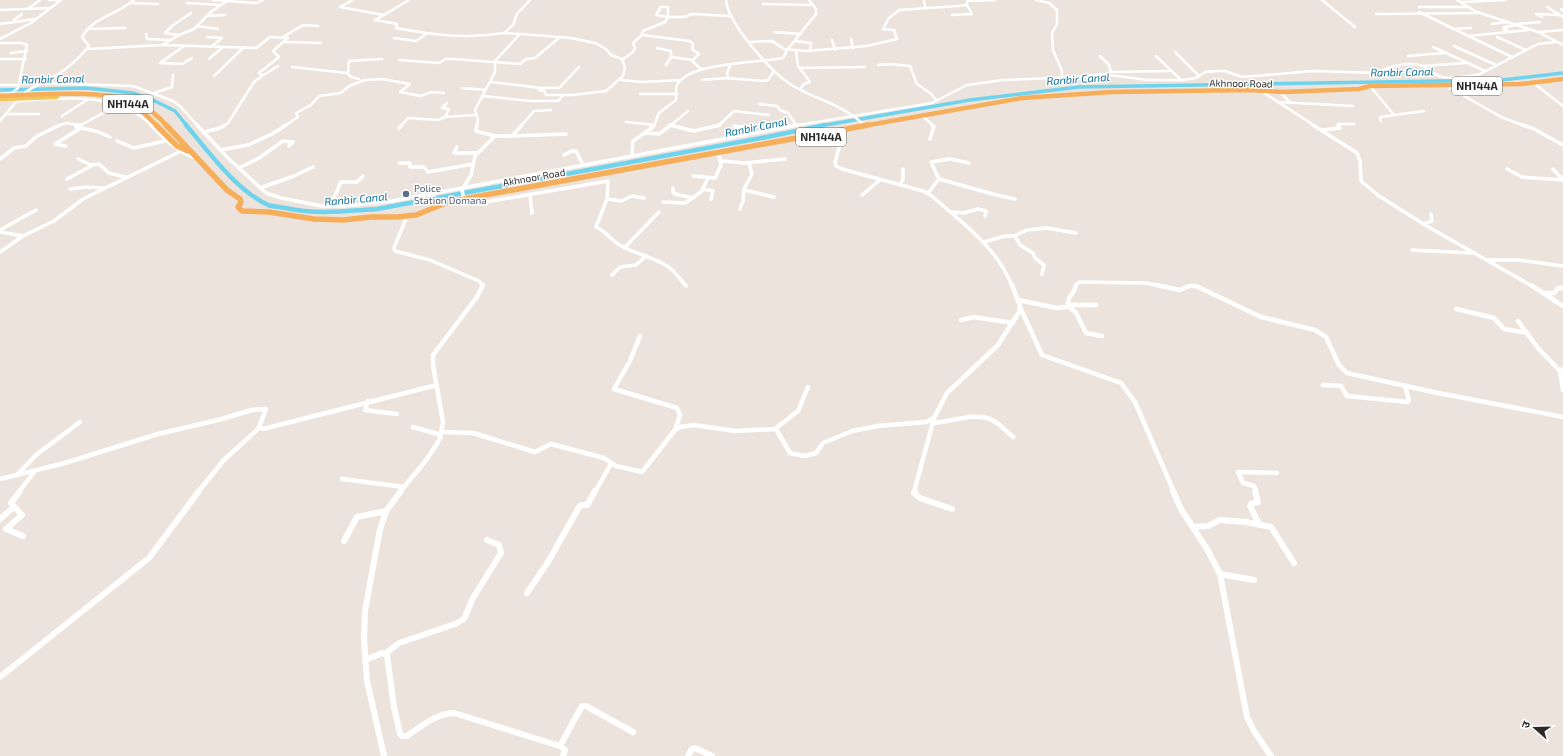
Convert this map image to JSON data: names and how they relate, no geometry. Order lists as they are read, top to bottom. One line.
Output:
{"streets":{"highway":["Akhnoor Road","NH144A"]},"crossings":[["Akhnoor Road","NH144A"]],"water":["Ranbir Canal"],"places":["Police Station Domana"],"north":"left"}
